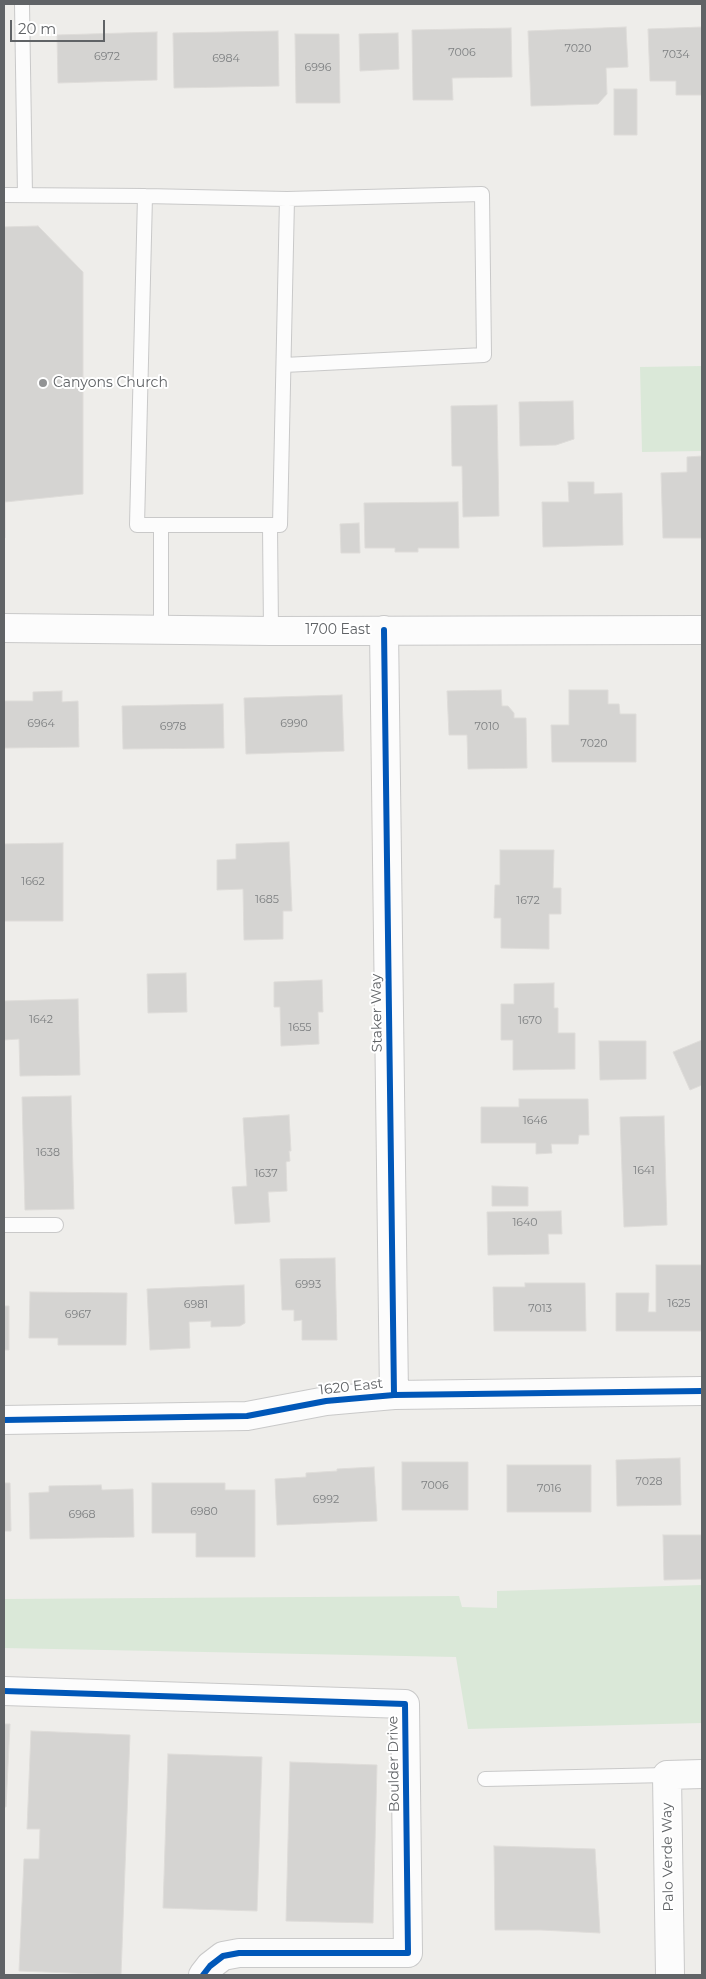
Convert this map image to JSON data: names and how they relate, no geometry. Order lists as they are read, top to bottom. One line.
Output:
{"streets":{"street":["1700 East","Staker Way","1620 East","Boulder Drive","Palo Verde Way"]},"crossings":[["1700 East","Staker Way"],["Staker Way","1620 East"]],"places":["Canyons Church"],"house_numbers":["7020","7006","7034","6972","6984","6996","6964","6990","6978","7010","7020","1662","1685","1672","1642","1670","1655","1646","1638","1641","1637","1640","6993","1625","6981","7013","6967","7028","7006","7016","6992","6980","6968"],"scale_bar":"20 m"}
